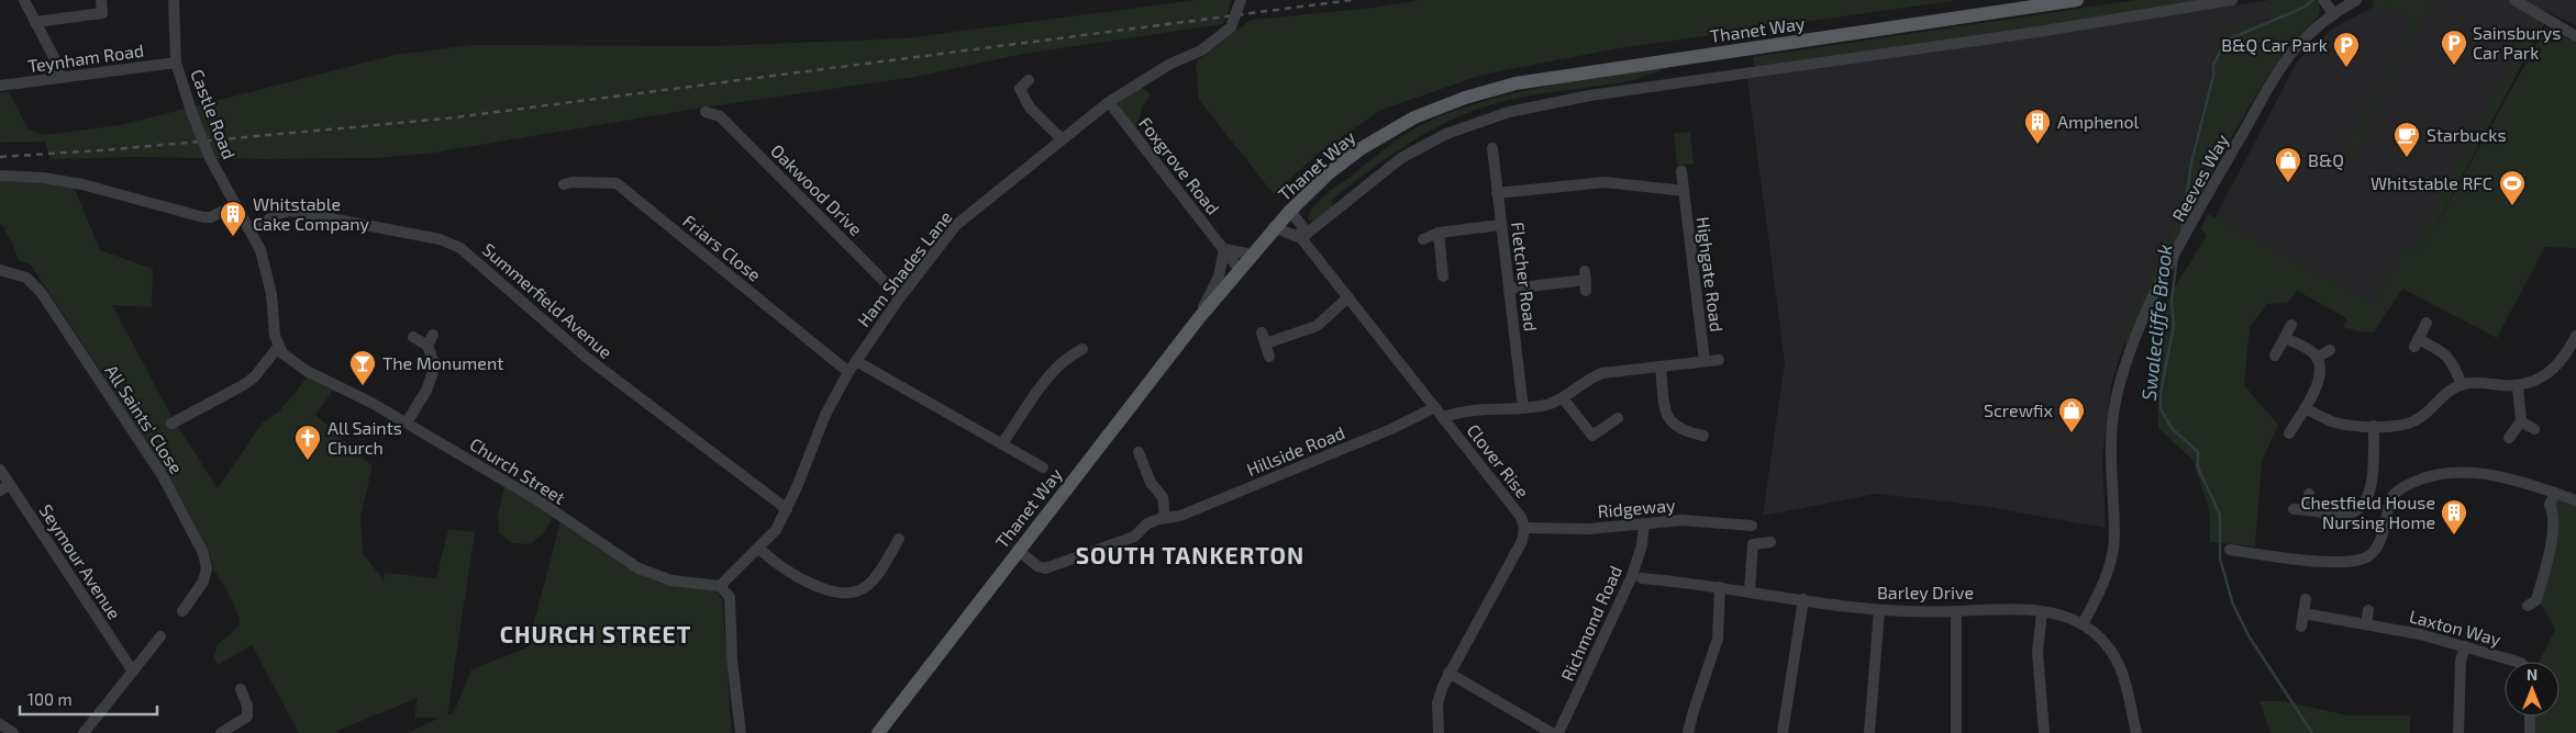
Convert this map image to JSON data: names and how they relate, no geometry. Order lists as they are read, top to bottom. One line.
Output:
{"streets":{"main road":["Thanet Way"],"street":["Teynham Road","Castle Road","Foxgrove Road","Reeves Way","Oakwood Drive","Friars Close","Ham Shades Lane","Highgate Road","Fletcher Road","Summerfield Avenue","All Saints' Close","Hillside Road","Clover Rise","Church Street","Ridgeway","Seymour Avenue","Barley Drive","Richmond Road","Laxton Way"]},"crossings":[["Thanet Way","Foxgrove Road"],["Thanet Way","Hillside Road"],["Thanet Way","Clover Rise"],["Teynham Road","Castle Road"],["Castle Road","Summerfield Avenue"],["Foxgrove Road","Ham Shades Lane"],["Reeves Way","Barley Drive"],["Oakwood Drive","Ham Shades Lane"],["Friars Close","Ham Shades Lane"],["Ham Shades Lane","Summerfield Avenue"],["Ham Shades Lane","Church Street"],["Hillside Road","Clover Rise"],["Clover Rise","Ridgeway"],["Ridgeway","Richmond Road"]],"districts":["SOUTH TANKERTON","CHURCH STREET"],"water":["Swalecliffe Brook"],"places":{"parking":["Sainsburys Car Park","B&Q Car Park"],"building":["Amphenol","Whitstable Cake Company","Chestfield House Nursing Home"],"cafe":["Starbucks"],"shop":["B&Q","Screwfix"],"sports":["Whitstable RFC"],"bar":["The Monument"],"church":["All Saints Church"]},"scale_bar":"100 m","north":"top"}
